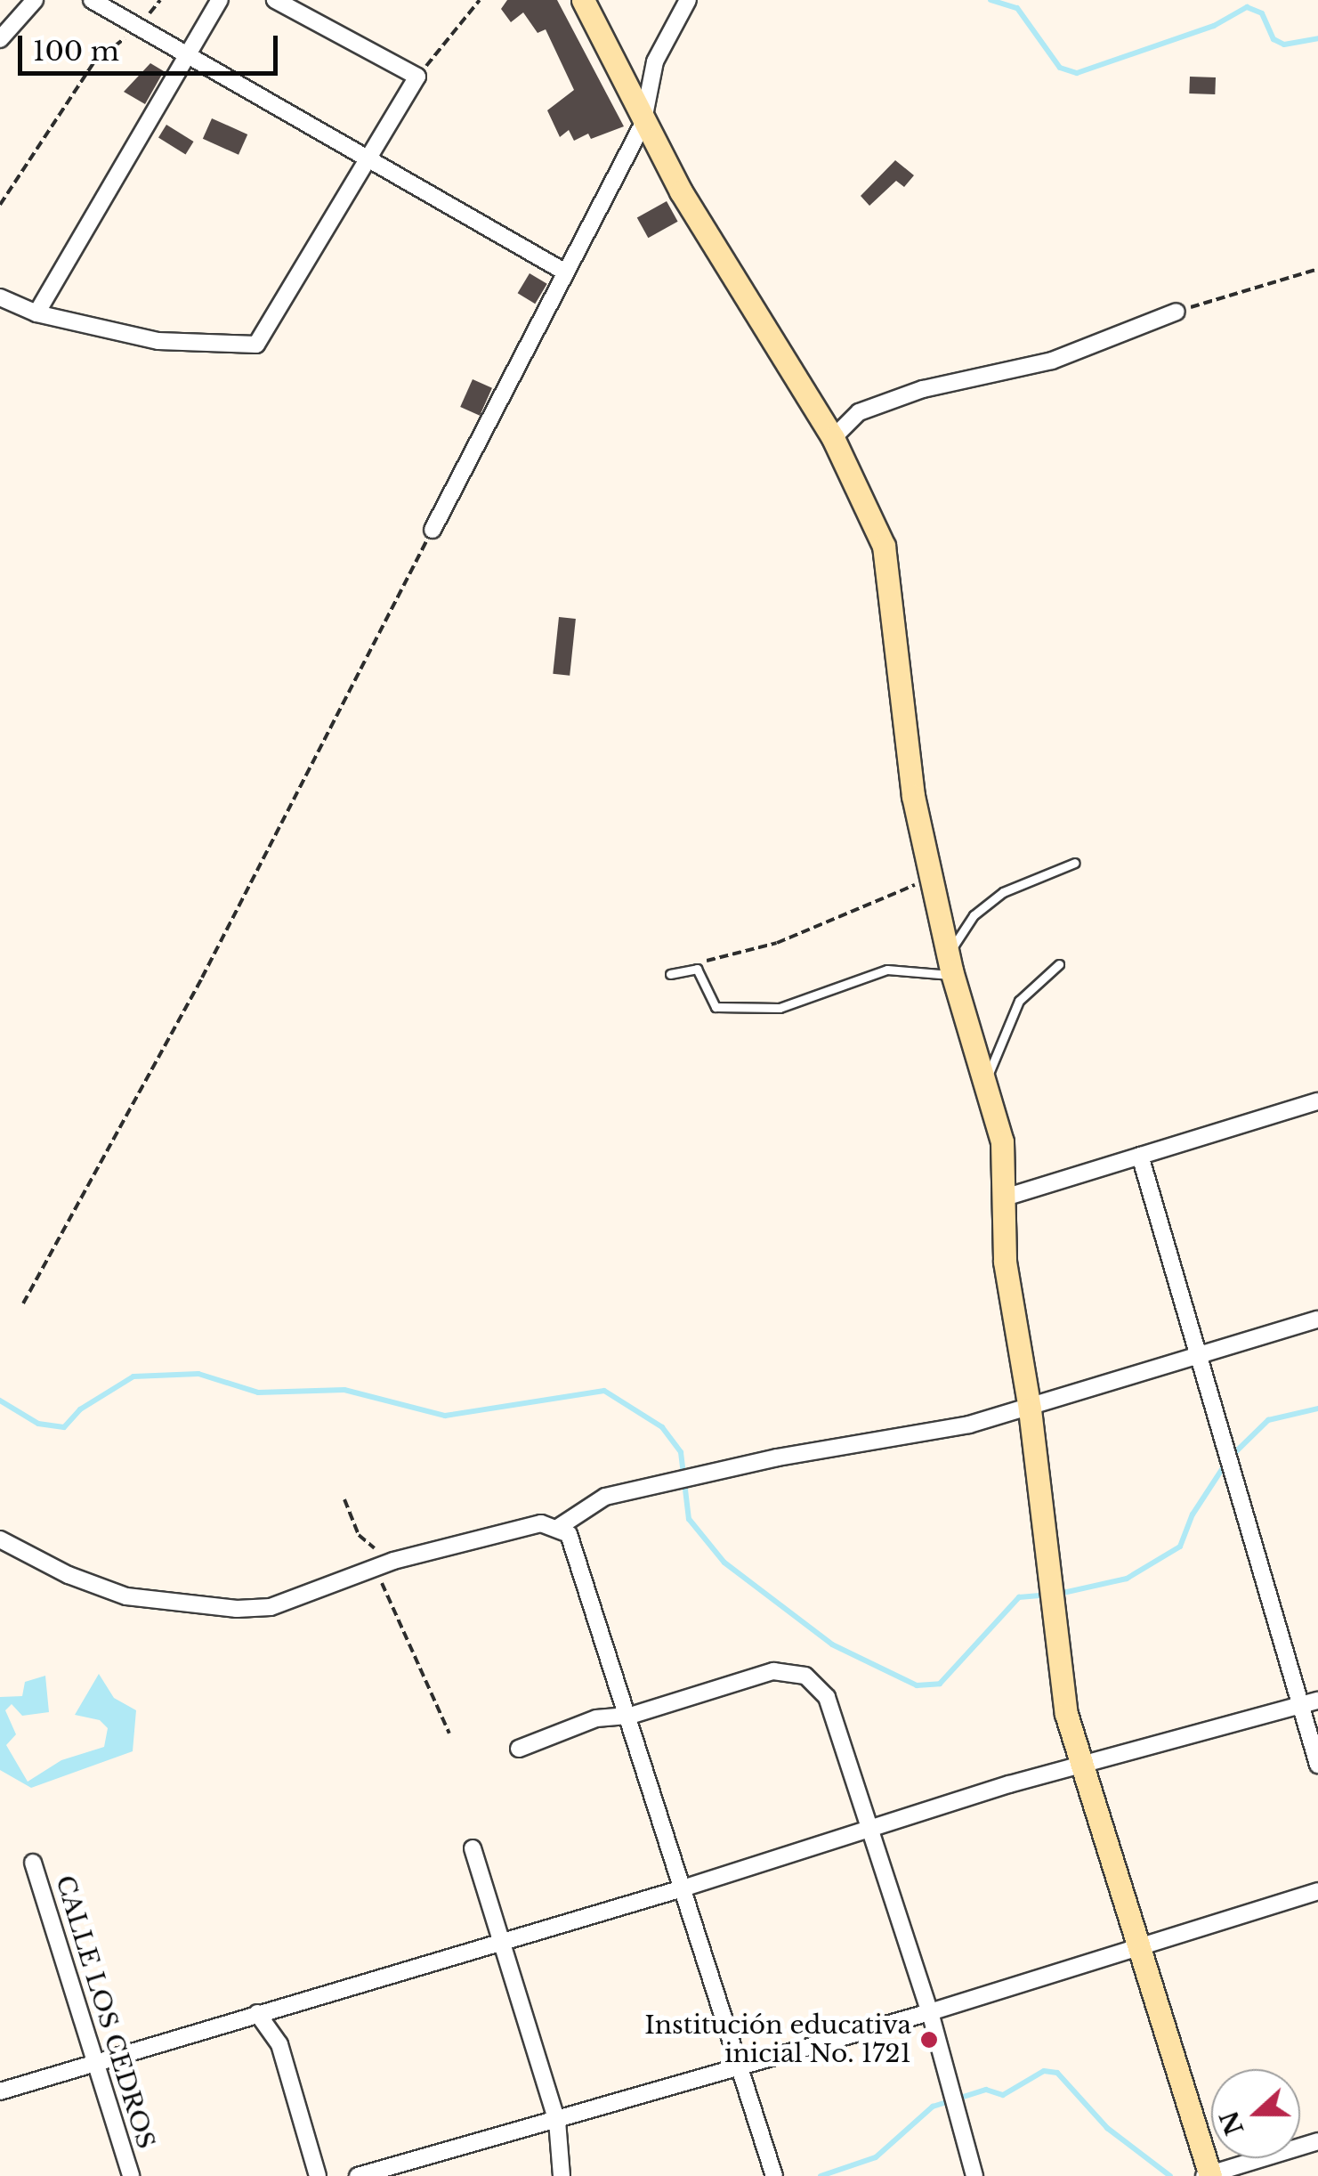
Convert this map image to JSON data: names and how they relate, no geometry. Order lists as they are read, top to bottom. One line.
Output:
{"streets":{"street":["CALLE LOS CEDROS"]},"places":["Institución educativa inicial No. 1721"],"scale_bar":"100 m","north":"left"}
